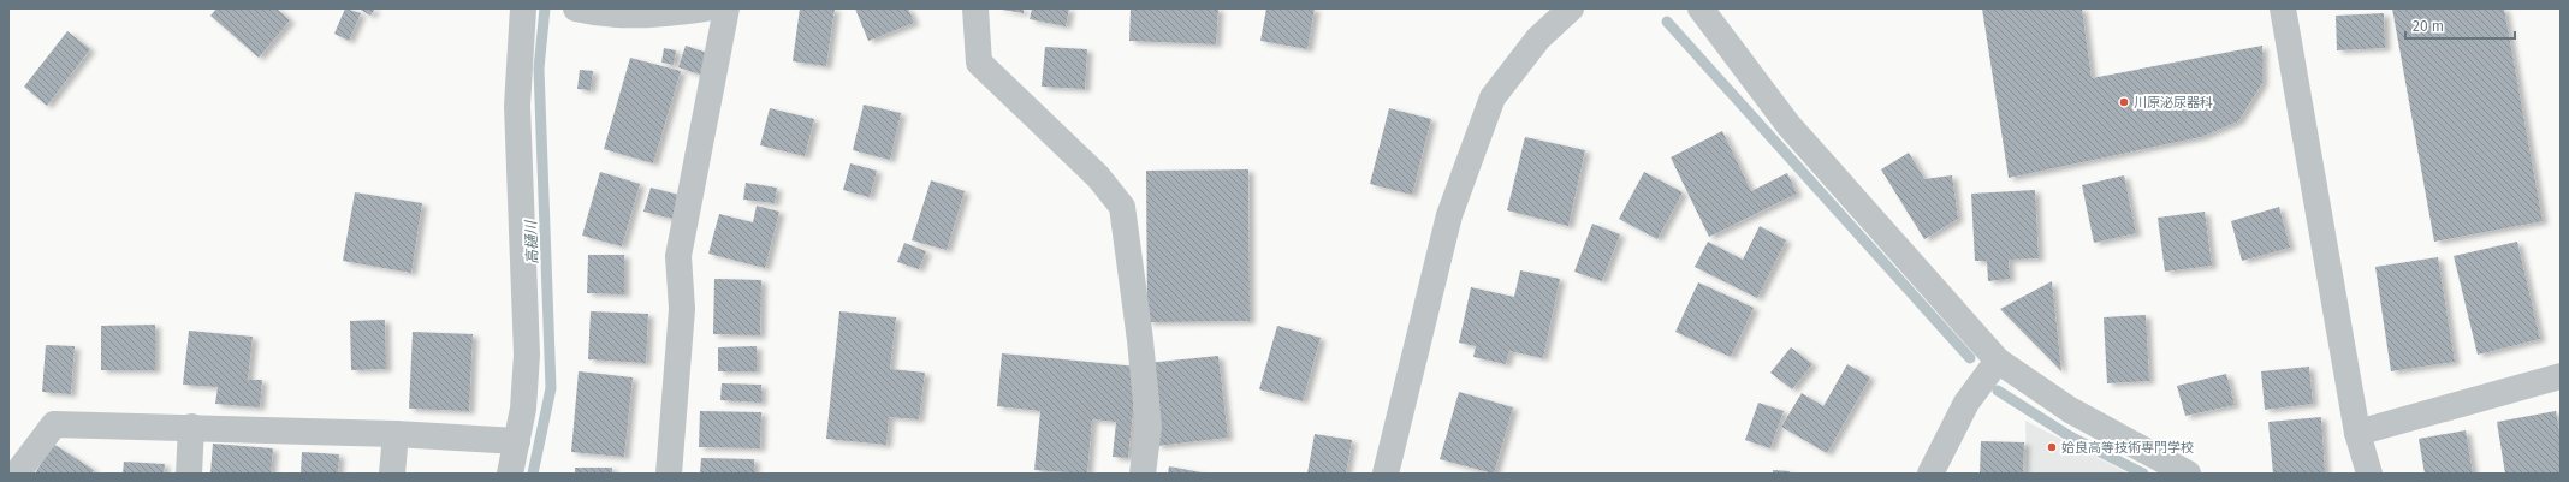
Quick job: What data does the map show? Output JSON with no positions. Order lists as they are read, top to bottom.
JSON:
{
  "water": ["高樋川"],
  "places": ["川原泌尿器科", "姶良高等技術専門学校"],
  "scale_bar": "20 m"
}
